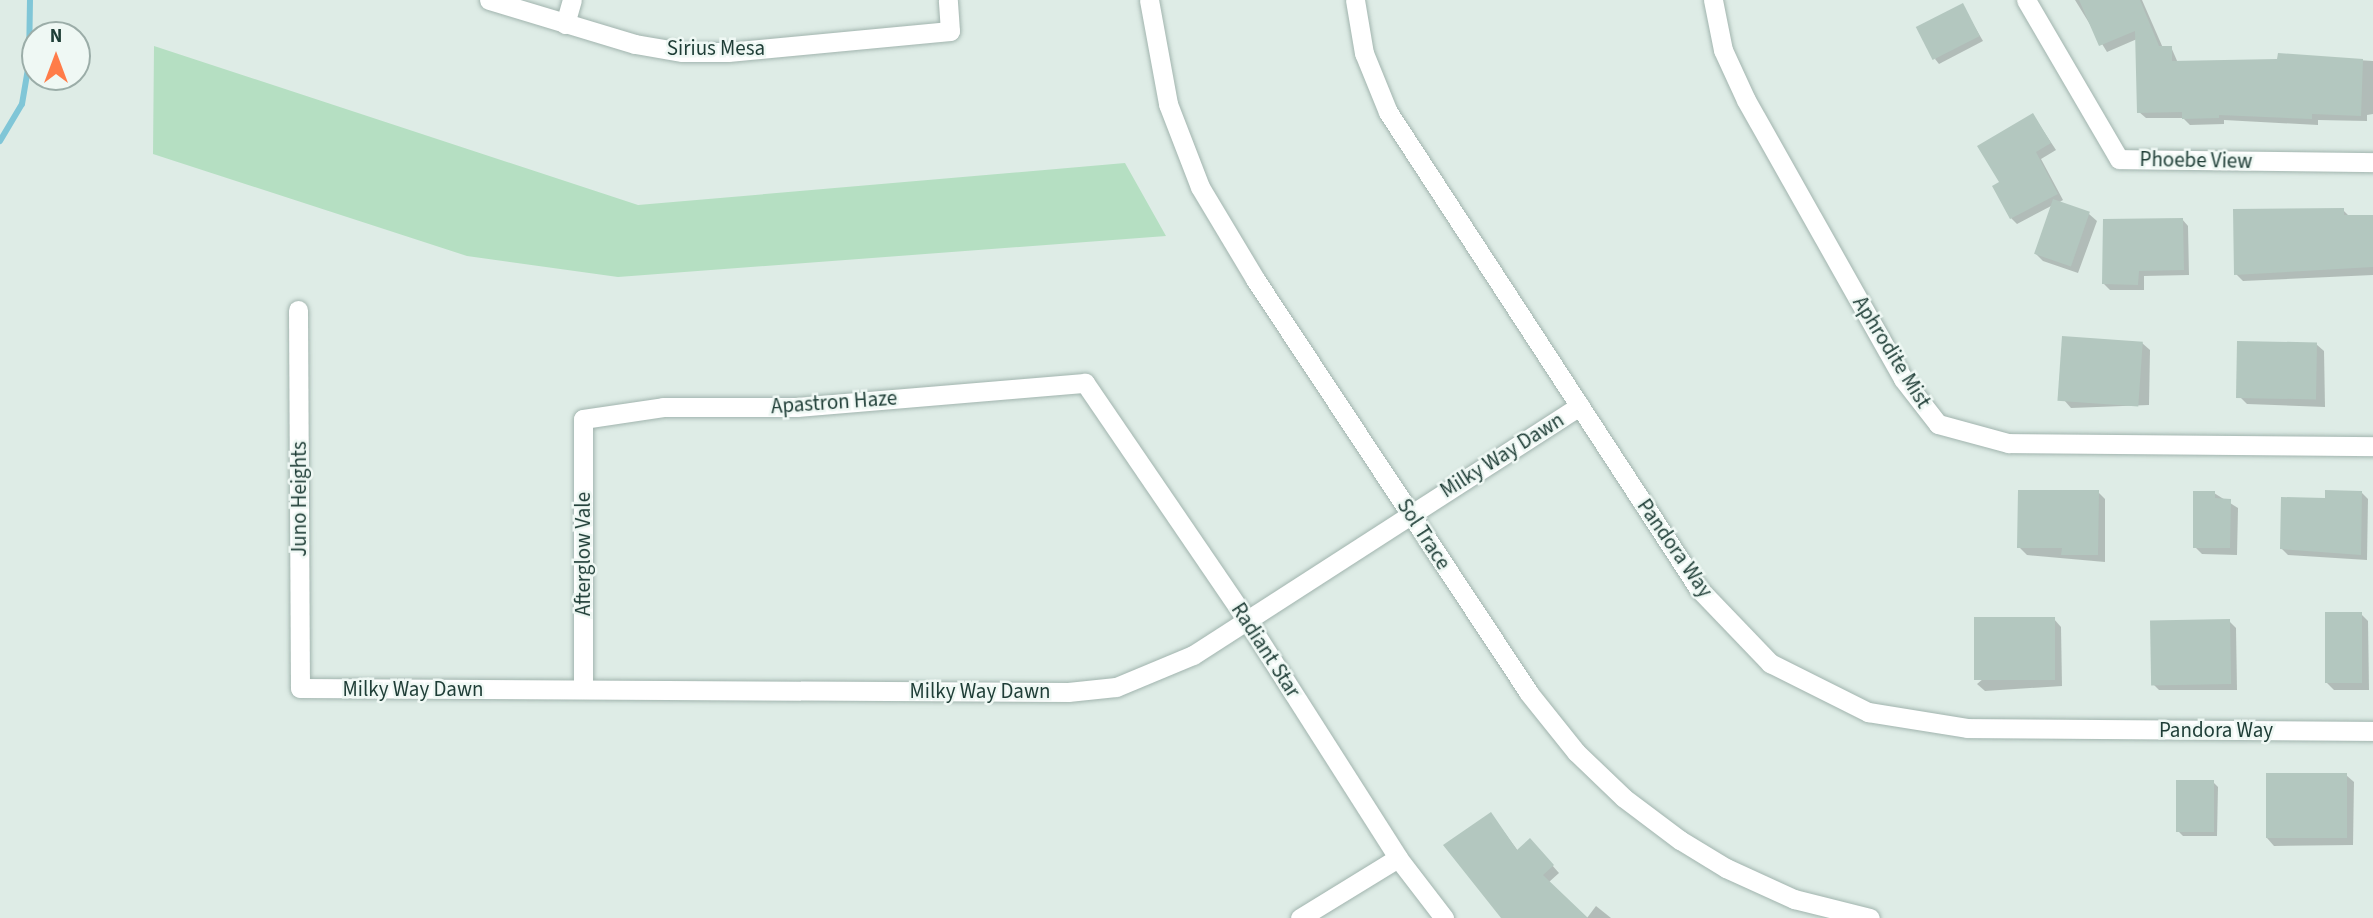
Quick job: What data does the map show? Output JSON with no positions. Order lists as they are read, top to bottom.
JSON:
{
  "streets": {
    "street": [
      "Sirius Mesa",
      "Phoebe View",
      "Aphrodite Mist",
      "Apastron Haze",
      "Milky Way Dawn",
      "Juno Heights",
      "Sol Trace",
      "Pandora Way",
      "Afterglow Vale",
      "Radiant Star"
    ]
  },
  "crossings": [
    ["Apastron Haze", "Afterglow Vale"],
    ["Apastron Haze", "Radiant Star"],
    ["Milky Way Dawn", "Juno Heights"],
    ["Milky Way Dawn", "Sol Trace"],
    ["Milky Way Dawn", "Pandora Way"],
    ["Milky Way Dawn", "Afterglow Vale"],
    ["Milky Way Dawn", "Radiant Star"]
  ],
  "north": "top"
}
